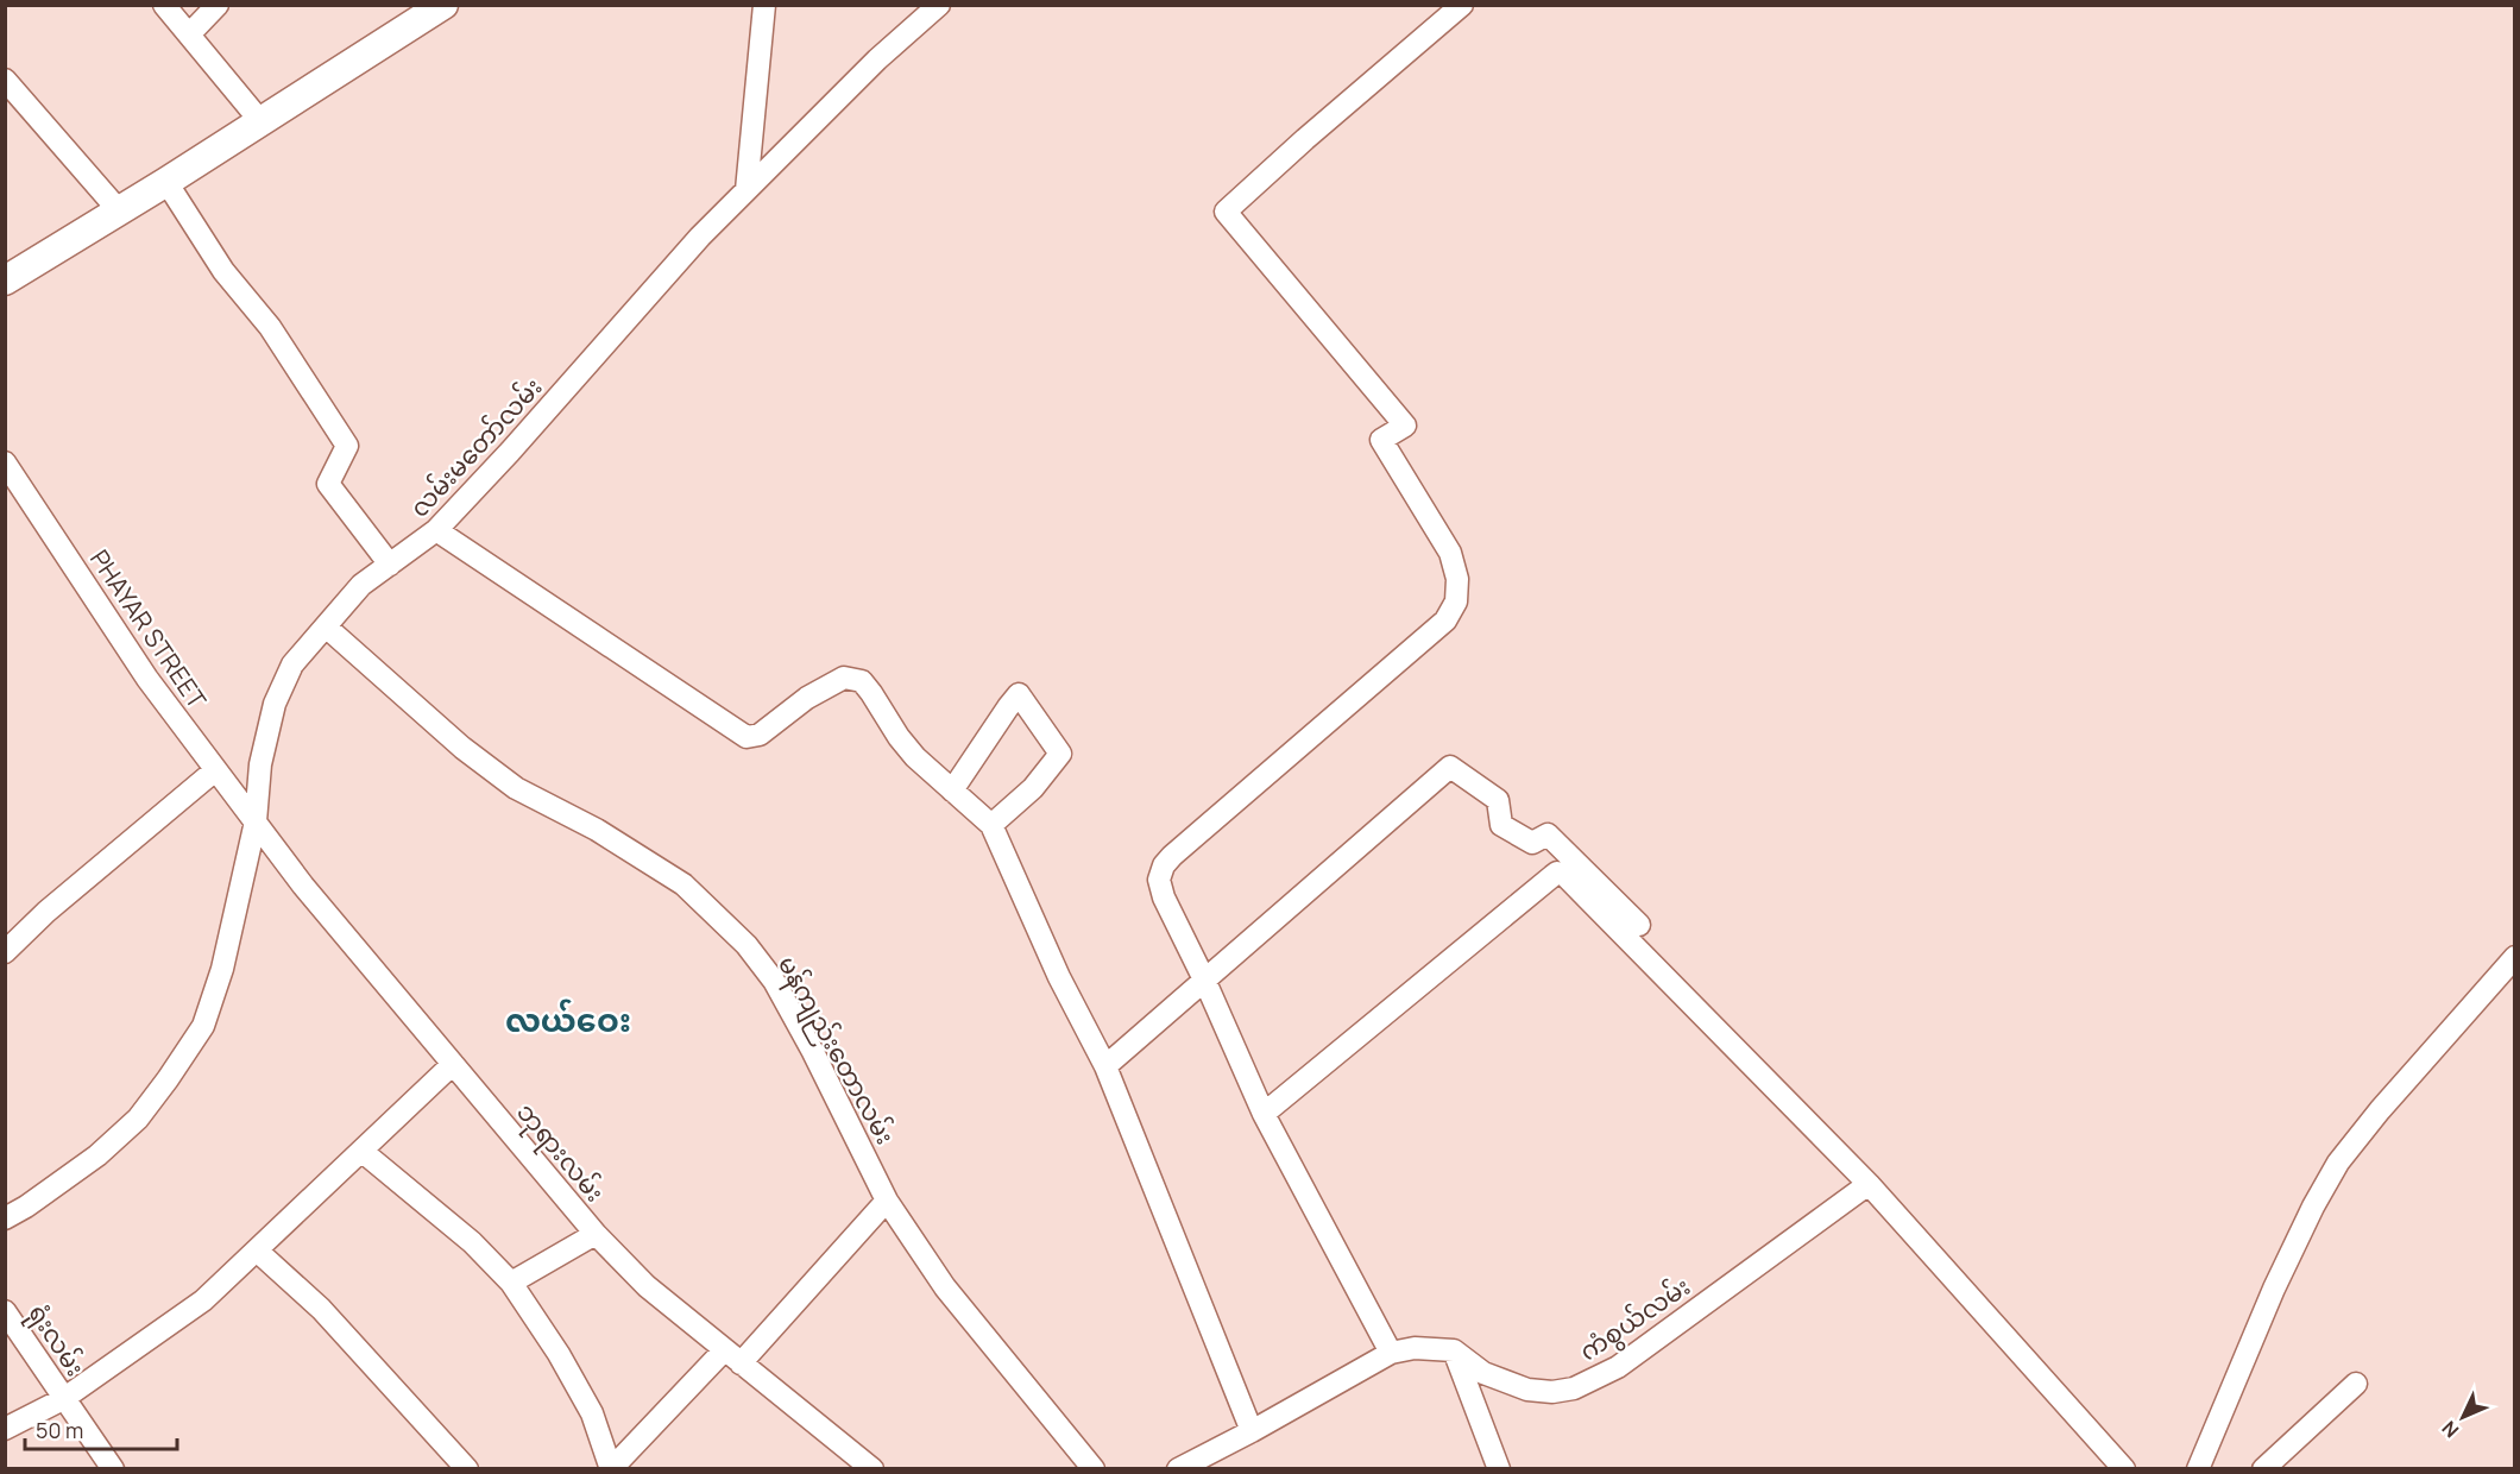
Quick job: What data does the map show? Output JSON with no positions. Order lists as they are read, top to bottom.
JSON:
{
  "streets": {
    "street": [
      "လမ်းမတော်လမ်း",
      "PHAYAR STREET",
      "မန်ကျည်းတောလမ်း",
      "ဘုရားလမ်း",
      "ကံစွယ်လမ်း",
      "ရုံးလမ်း"
    ]
  },
  "crossings": [
    ["လမ်းမတော်လမ်း", "PHAYAR STREET"],
    ["လမ်းမတော်လမ်း", "မန်ကျည်းတောလမ်း"],
    ["လမ်းမတော်လမ်း", "ဘုရားလမ်း"],
    ["PHAYAR STREET", "ဘုရားလမ်း"]
  ],
  "districts": ["လယ်ဝေး"],
  "scale_bar": "50 m",
  "north": "bottom left"
}
